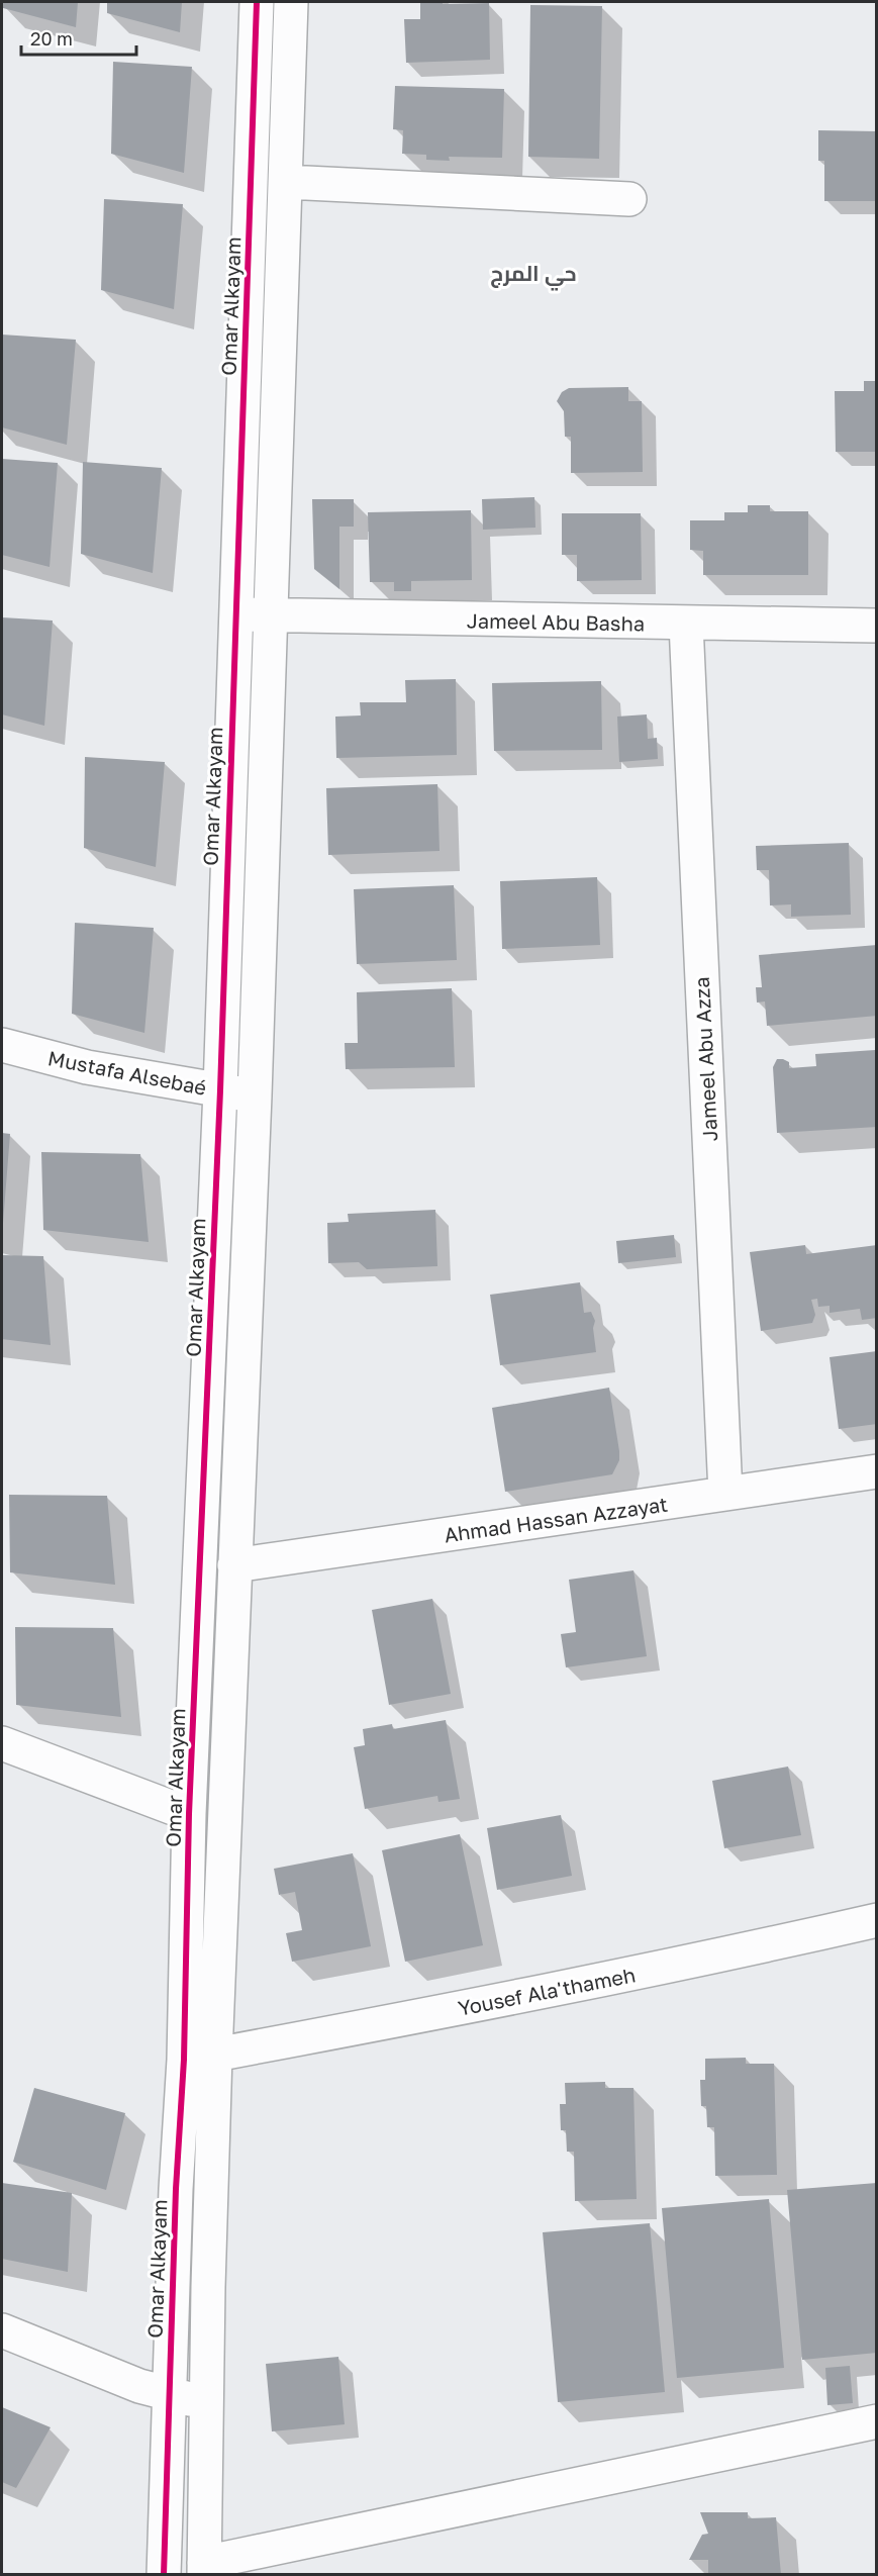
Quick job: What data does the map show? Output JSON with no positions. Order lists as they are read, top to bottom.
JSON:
{
  "streets": {
    "street": [
      "Omar Alkayam",
      "Jameel Abu Basha",
      "Jameel Abu Azza",
      "Mustafa Alsebaé",
      "Ahmad Hassan Azzayat",
      "Yousef Ala'thameh"
    ]
  },
  "crossings": [
    ["Omar Alkayam", "Jameel Abu Basha"],
    ["Omar Alkayam", "Mustafa Alsebaé"],
    ["Jameel Abu Basha", "Jameel Abu Azza"],
    ["Jameel Abu Azza", "Ahmad Hassan Azzayat"]
  ],
  "districts": ["حي المرج"],
  "scale_bar": "20 m"
}
